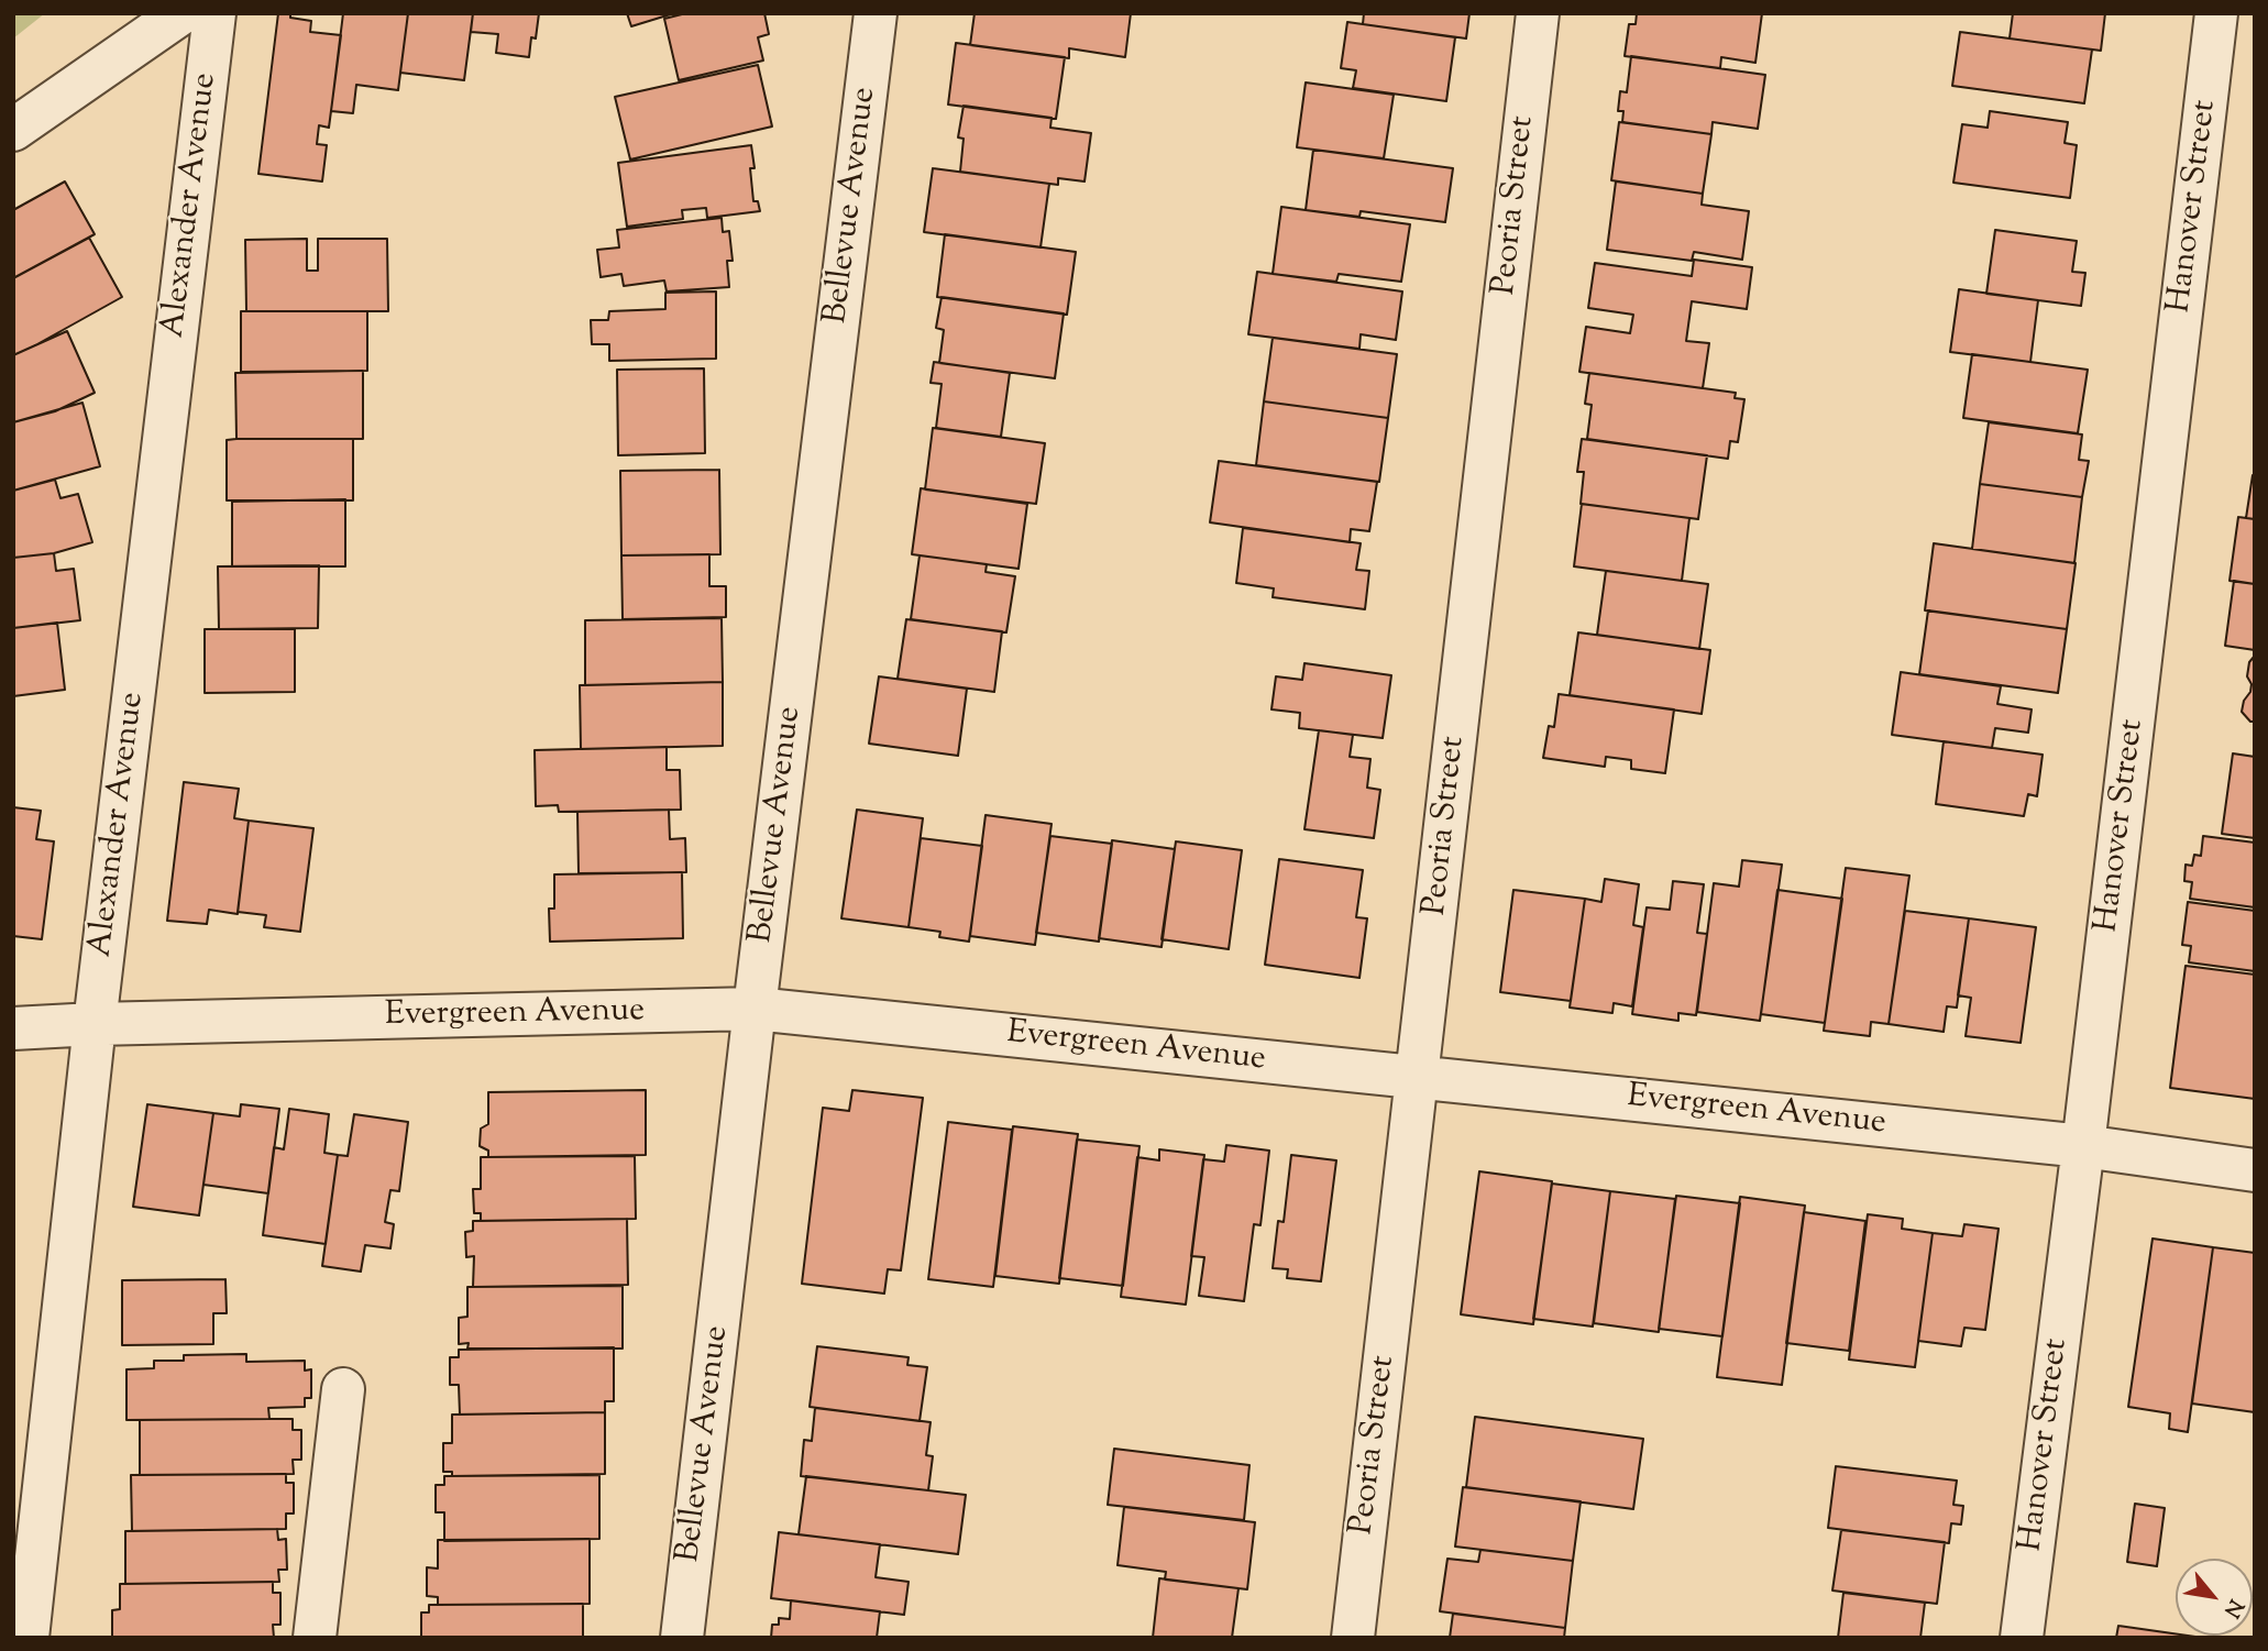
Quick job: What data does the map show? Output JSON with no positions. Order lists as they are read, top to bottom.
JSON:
{
  "streets": {
    "street": [
      "Alexander Avenue",
      "Bellevue Avenue",
      "Peoria Street",
      "Hanover Street",
      "Evergreen Avenue"
    ]
  },
  "crossings": [
    ["Alexander Avenue", "Evergreen Avenue"],
    ["Bellevue Avenue", "Evergreen Avenue"],
    ["Peoria Street", "Evergreen Avenue"],
    ["Hanover Street", "Evergreen Avenue"]
  ],
  "north": "bottom right"
}
